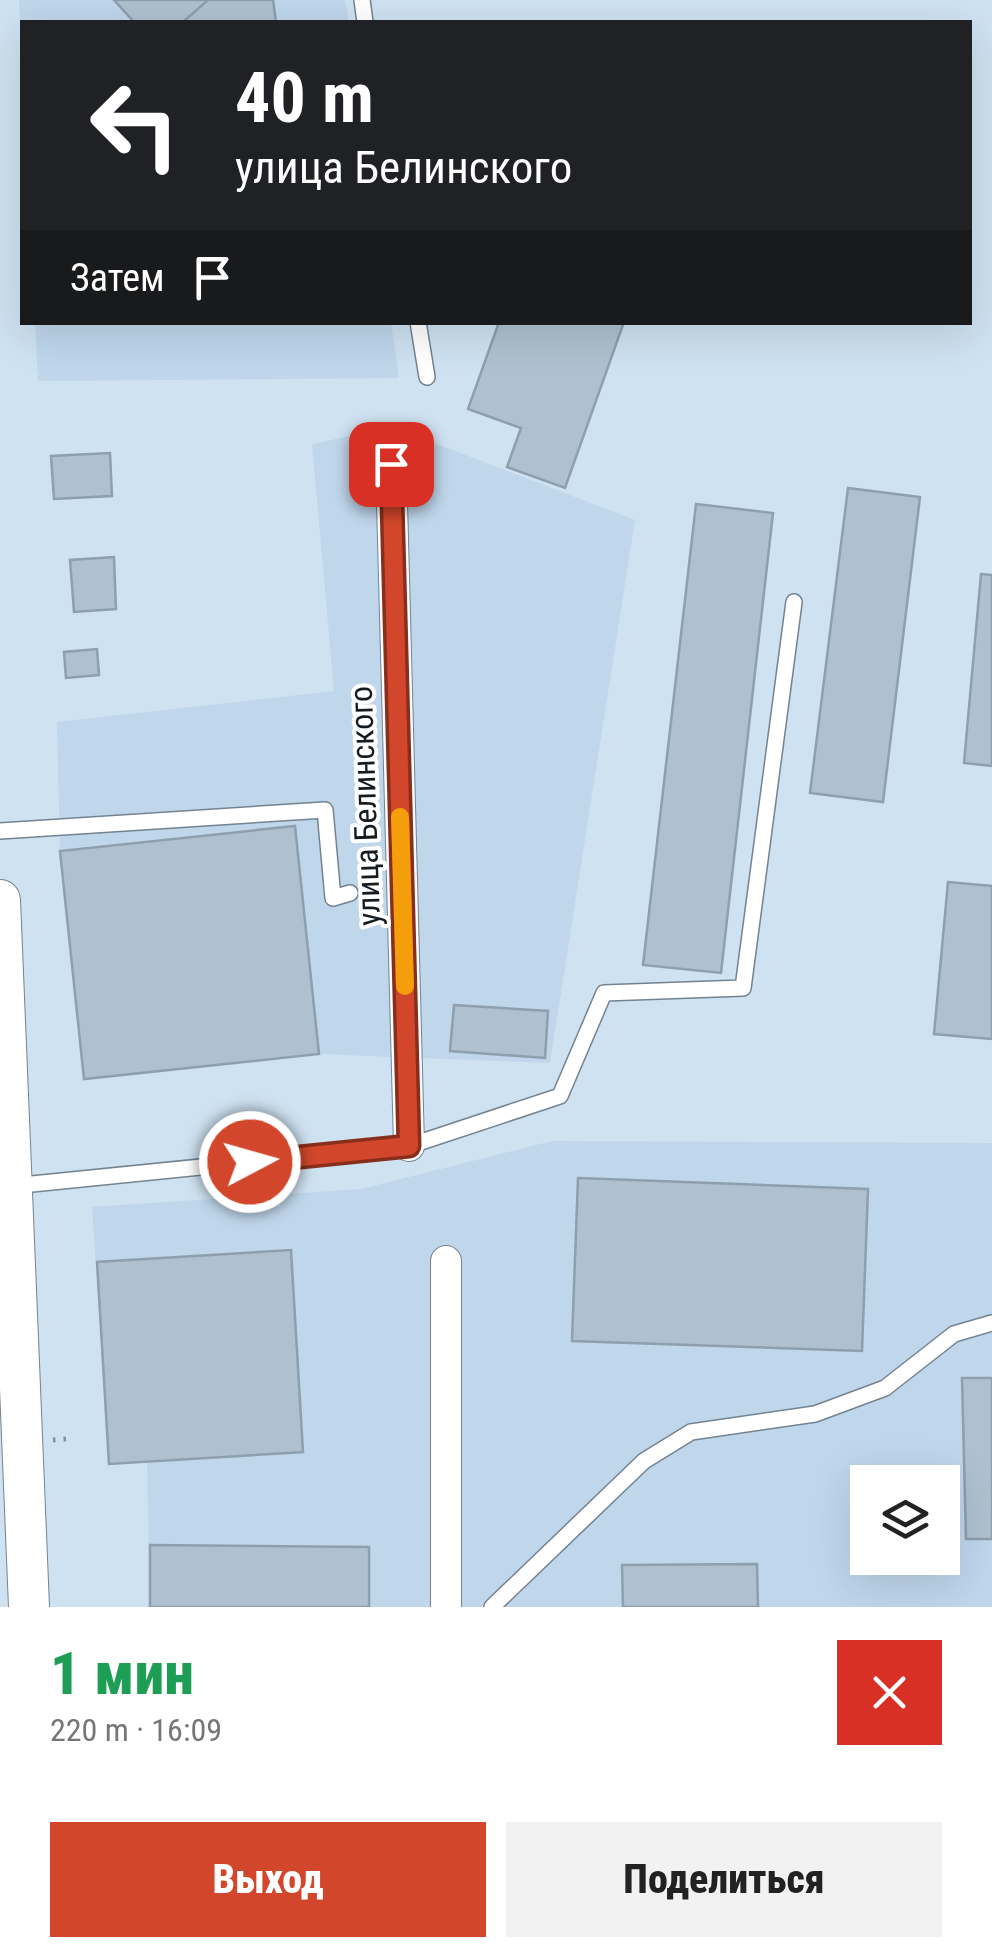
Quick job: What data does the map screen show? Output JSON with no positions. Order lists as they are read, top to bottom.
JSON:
{
  "streets": {
    "street": ["улица Белинского"]
  },
  "page": {
    "turn": ["40 m", "улица Белинского"],
    "then": "Затем",
    "heading": ["1 мин", "220 m · 16:09"],
    "buttons": ["Выход", "Поделиться"]
  }
}
